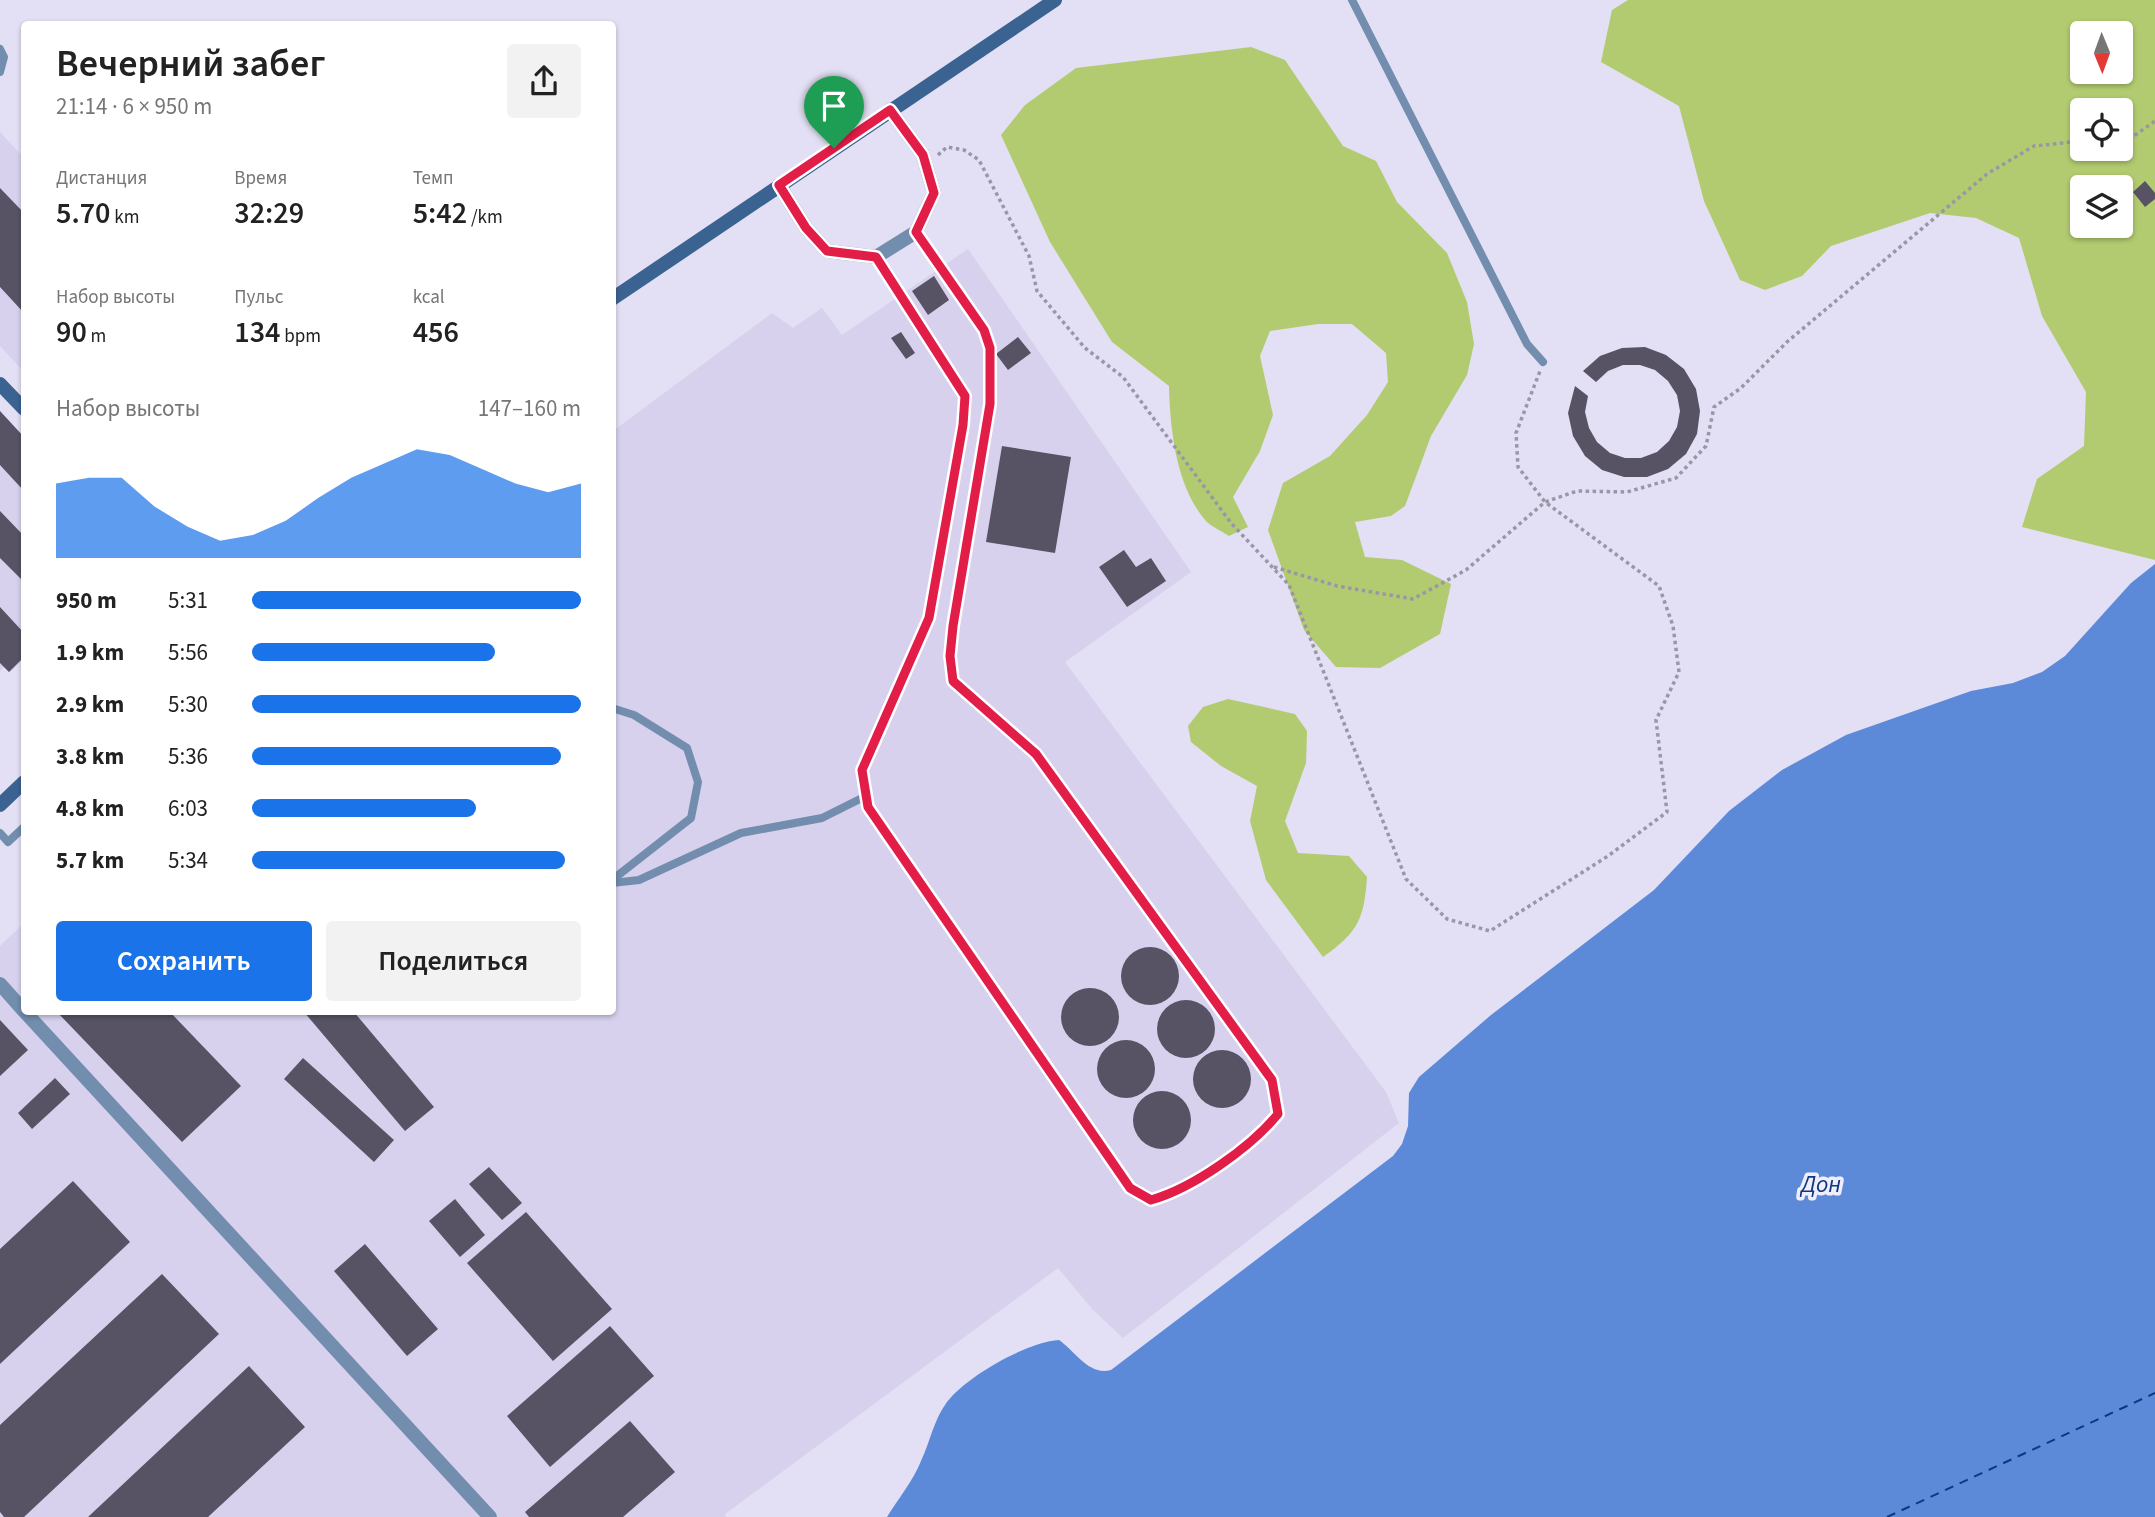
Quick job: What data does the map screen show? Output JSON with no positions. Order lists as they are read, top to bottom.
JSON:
{
  "water": ["Дон"],
  "north": "bottom",
  "page": {
    "heading": ["Вечерний забег", "21:14 · 6 × 950 m"],
    "stats": [
      ["Дистанция", "5.70 km"],
      ["Время", "32:29"],
      ["Темп", "5:42 /km"],
      ["Набор высоты", "90 m"],
      ["Пульс", "134 bpm"],
      ["kcal", "456"]
    ],
    "chart": ["Набор высоты", "147–160 m"],
    "list": [
      {
        "name": "950 m",
        "note": "5:31"
      },
      {
        "name": "1.9 km",
        "note": "5:56"
      },
      {
        "name": "2.9 km",
        "note": "5:30"
      },
      {
        "name": "3.8 km",
        "note": "5:36"
      },
      {
        "name": "4.8 km",
        "note": "6:03"
      },
      {
        "name": "5.7 km",
        "note": "5:34"
      }
    ],
    "buttons": ["Сохранить", "Поделиться"]
  }
}
